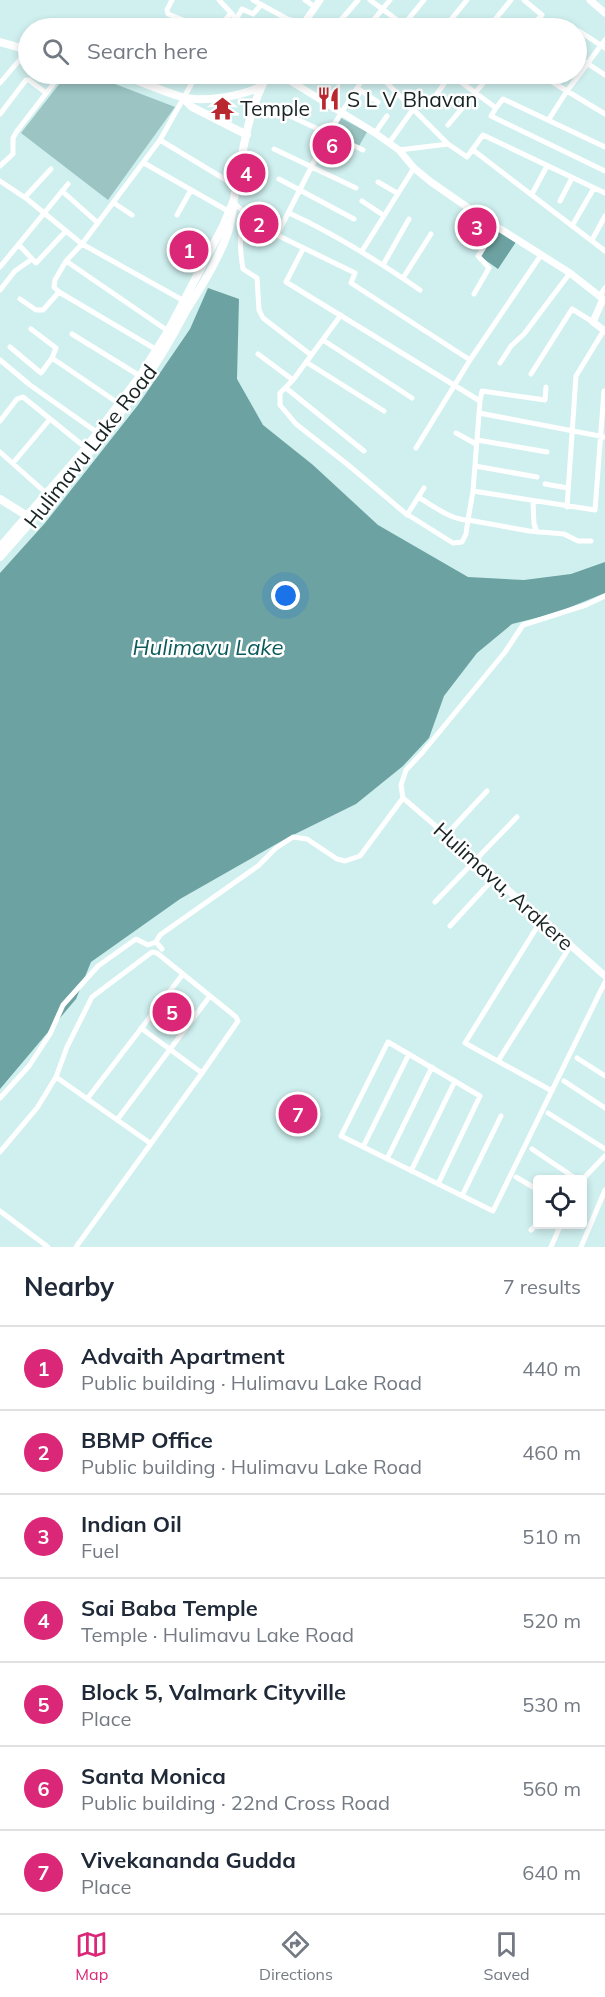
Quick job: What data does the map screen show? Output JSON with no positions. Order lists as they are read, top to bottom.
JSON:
{
  "streets": {
    "main road": ["Hulimavu Lake Road"],
    "street": ["Hulimavu, Arakere"]
  },
  "water": ["Hulimavu Lake"],
  "places": {
    "restaurant": ["S L V Bhavan"],
    "temple": ["Temple"]
  },
  "page": {
    "search": "Search here",
    "pins": [
      "6",
      "4",
      "2",
      "3",
      "1",
      "5",
      "7"
    ],
    "heading": ["Nearby", "7 results"],
    "list": [
      {
        "mark": "1",
        "name": "Advaith Apartment",
        "note": "Public building · Hulimavu Lake Road",
        "value": "440 m"
      },
      {
        "mark": "2",
        "name": "BBMP Office",
        "note": "Public building · Hulimavu Lake Road",
        "value": "460 m"
      },
      {
        "mark": "3",
        "name": "Indian Oil",
        "note": "Fuel",
        "value": "510 m"
      },
      {
        "mark": "4",
        "name": "Sai Baba Temple",
        "note": "Temple · Hulimavu Lake Road",
        "value": "520 m"
      },
      {
        "mark": "5",
        "name": "Block 5, Valmark Cityville",
        "note": "Place",
        "value": "530 m"
      },
      {
        "mark": "6",
        "name": "Santa Monica",
        "note": "Public building · 22nd Cross Road",
        "value": "560 m"
      },
      {
        "mark": "7",
        "name": "Vivekananda Gudda",
        "note": "Place",
        "value": "640 m"
      }
    ],
    "nav": ["Map", "Directions", "Saved"]
  }
}
